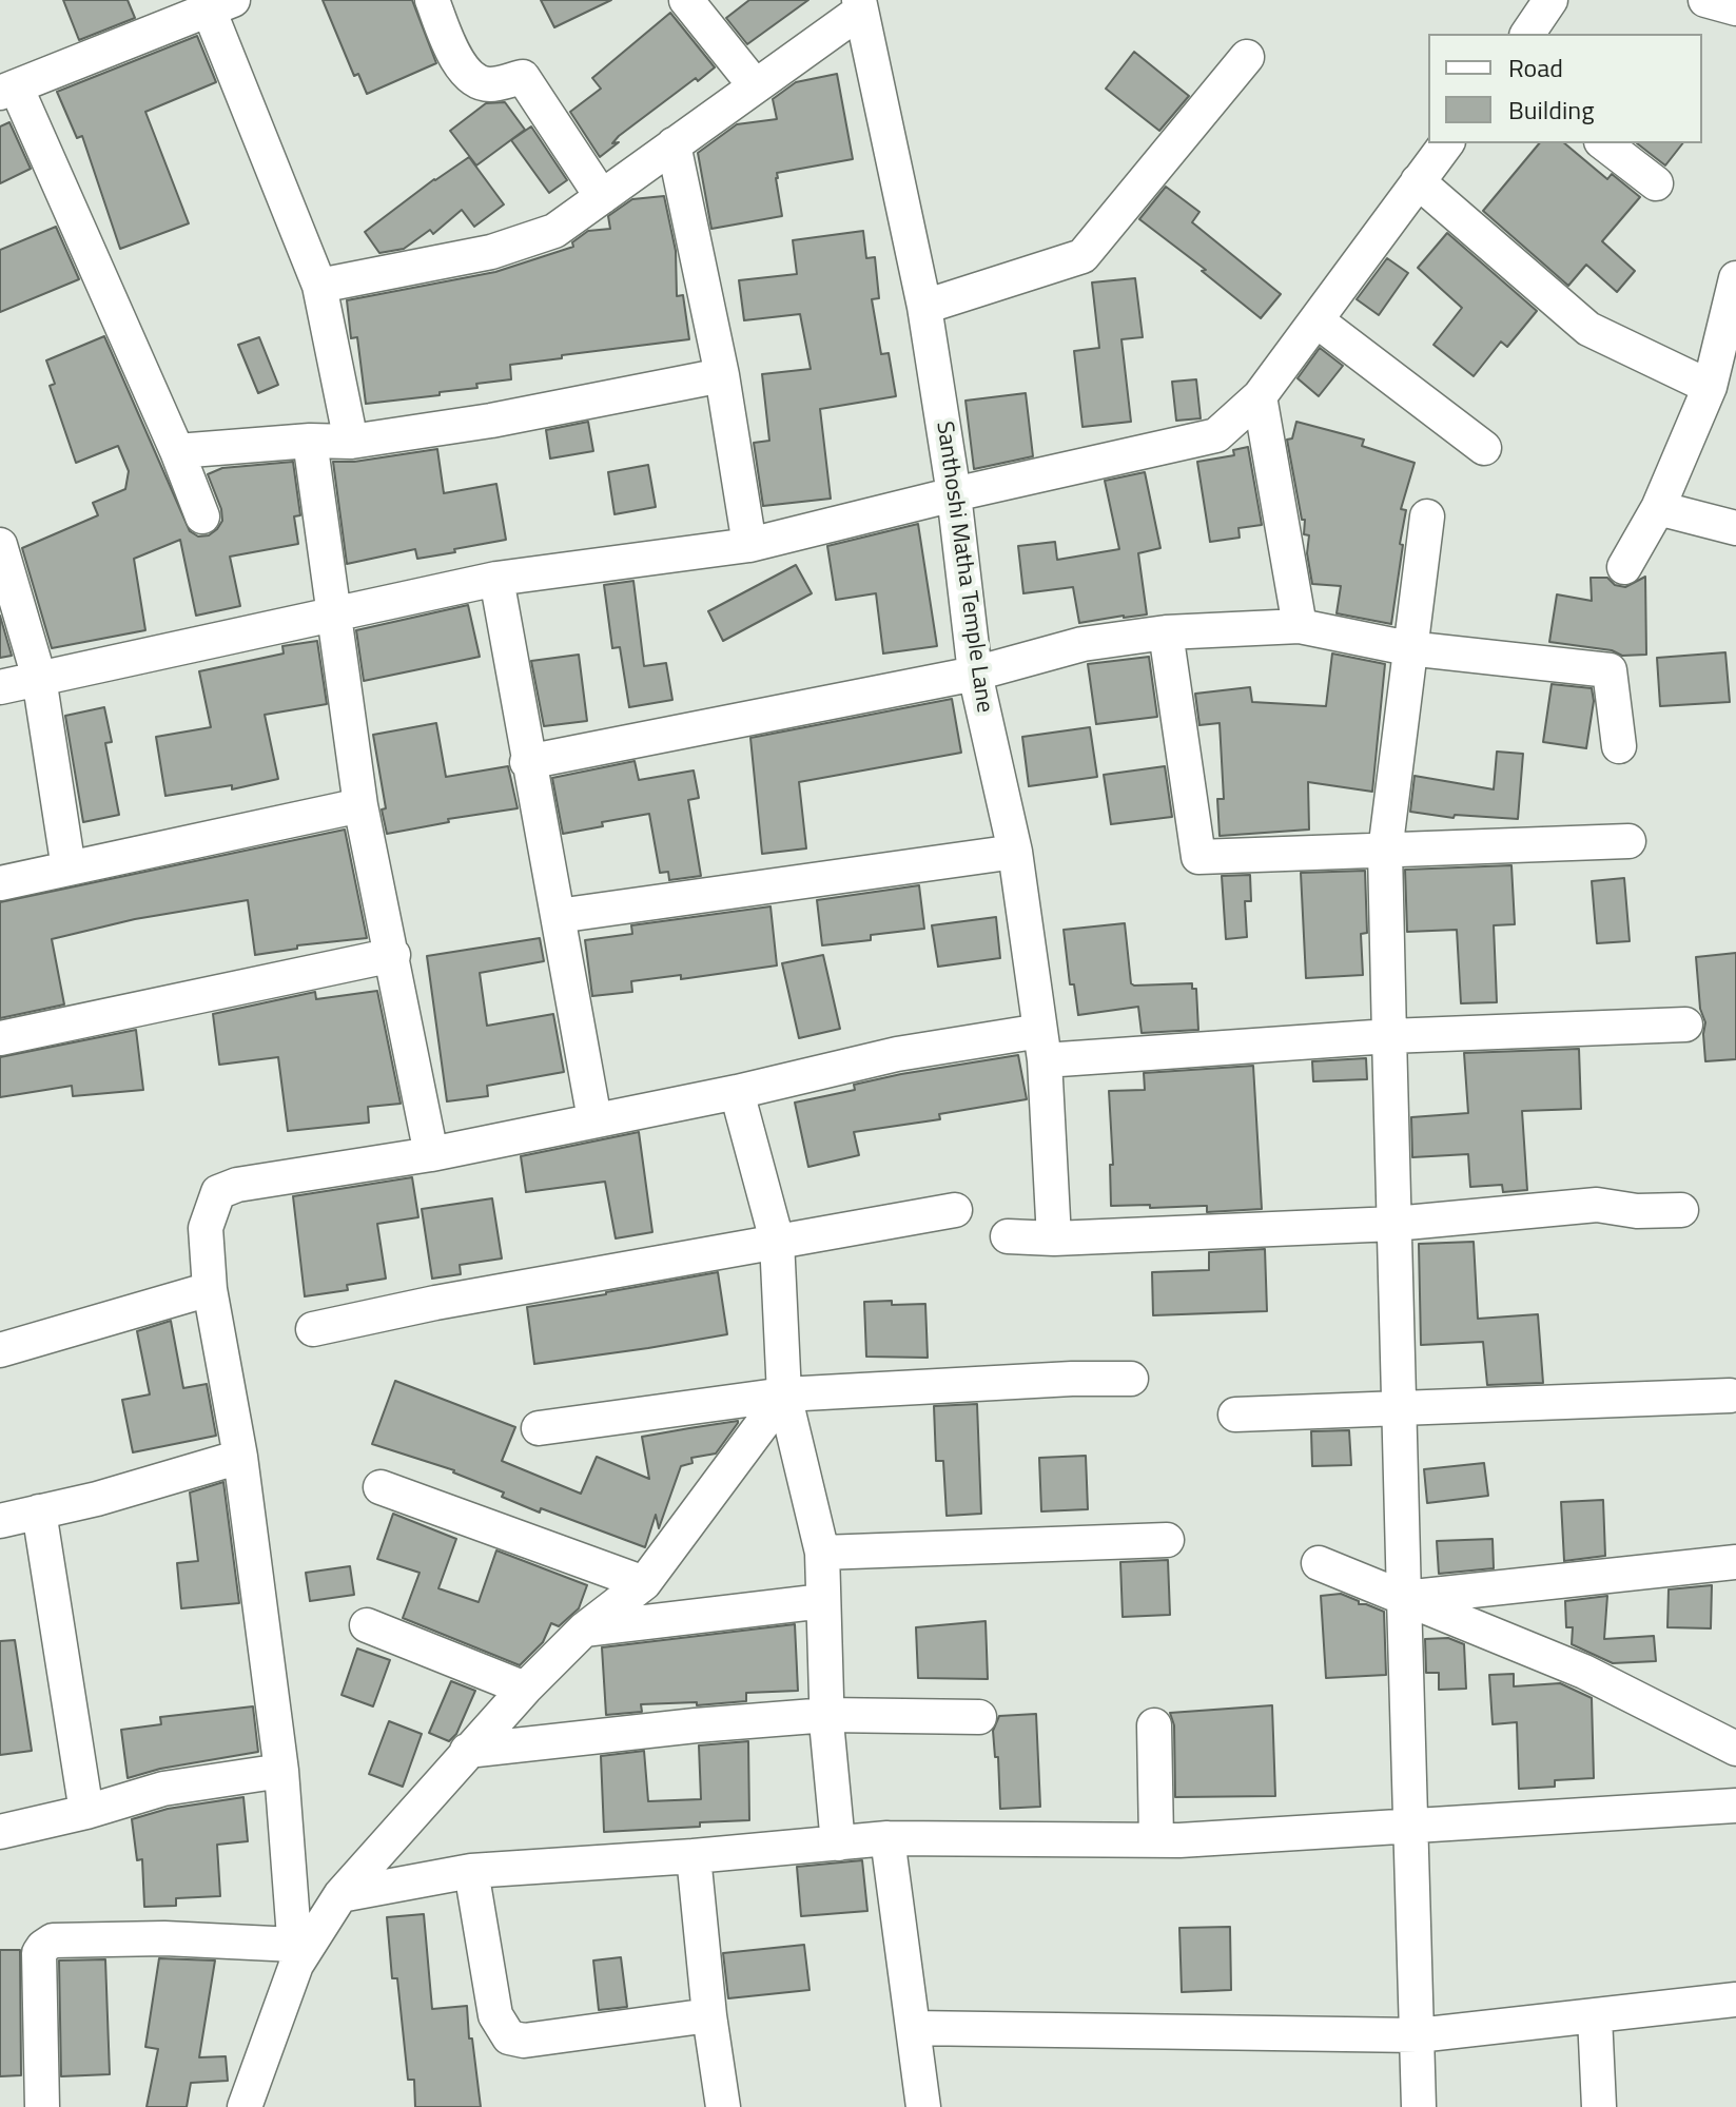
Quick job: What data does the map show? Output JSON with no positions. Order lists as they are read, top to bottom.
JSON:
{
  "streets": {
    "street": ["Santhoshi Matha Temple Lane"]
  },
  "legend": ["Road", "Building"]
}
